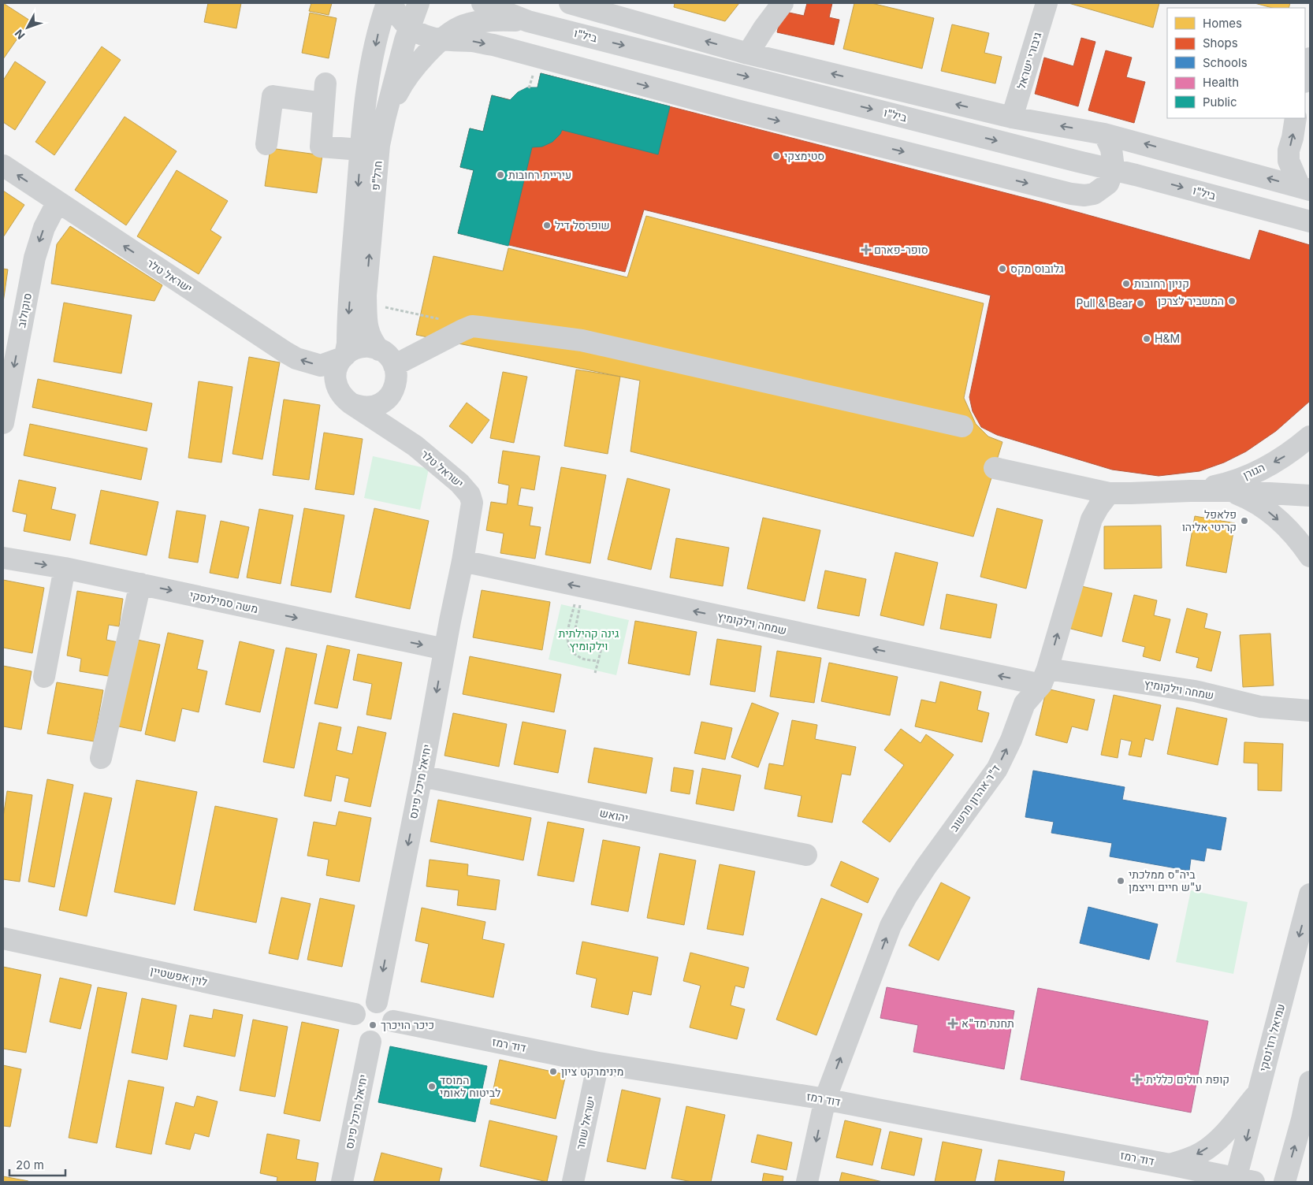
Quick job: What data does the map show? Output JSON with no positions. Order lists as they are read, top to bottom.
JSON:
{
  "streets": {
    "street": [
      "ביל\"ו",
      "גיבורי ישראל",
      "חרל\"פ",
      "ישראל טלר",
      "סוקולוב",
      "הגורן",
      "משה סמילנסקי",
      "שמחה וילקומיץ",
      "יחיאל מיכל פינס",
      "ד\"ר אהרון מרשוב",
      "יהואש",
      "לוין אפשטיין",
      "עמיאל רוז'נסקי",
      "דוד רמז",
      "ישראל שחר"
    ]
  },
  "crossings": [
    ["חרל\"פ", "ישראל טלר"],
    ["ישראל טלר", "סוקולוב"],
    ["ישראל טלר", "שמחה וילקומיץ"],
    ["ישראל טלר", "יחיאל מיכל פינס"],
    ["הגורן", "ד\"ר אהרון מרשוב"],
    ["משה סמילנסקי", "יחיאל מיכל פינס"],
    ["שמחה וילקומיץ", "יחיאל מיכל פינס"],
    ["שמחה וילקומיץ", "ד\"ר אהרון מרשוב"],
    ["יחיאל מיכל פינס", "יהואש"],
    ["יחיאל מיכל פינס", "לוין אפשטיין"],
    ["יחיאל מיכל פינס", "דוד רמז"],
    ["ד\"ר אהרון מרשוב", "דוד רמז"],
    ["לוין אפשטיין", "דוד רמז"],
    ["עמיאל רוז'נסקי", "דוד רמז"],
    ["דוד רמז", "ישראל שחר"]
  ],
  "one_way": [
    "ישראל טלר",
    "סוקולוב",
    "משה סמילנסקי",
    "שמחה וילקומיץ",
    "יחיאל מיכל פינס"
  ],
  "parks": ["גינה קהילתית וילקומיץ"],
  "places": {
    "other": [
      "סטימצקי",
      "עיריית רחובות",
      "שופרסל דיל",
      "גלובוס מקס",
      "קניון רחובות",
      "המשביר לצרכן",
      "Pull & Bear",
      "H&M",
      "פלאפל קריטי אליהו",
      "ביה\"ס ממלכתי ע\"ש חיים וייצמן",
      "כיכר הויכרך",
      "מינימרקט ציון",
      "המוסד לביטוח לאומי"
    ],
    "health": ["סופר-פארם", "תחנת מד\"א", "קופת חולים כללית"]
  },
  "legend": [
    "Homes",
    "Shops",
    "Schools",
    "Health",
    "Public"
  ],
  "scale_bar": "20 m",
  "north": "bottom left"
}
